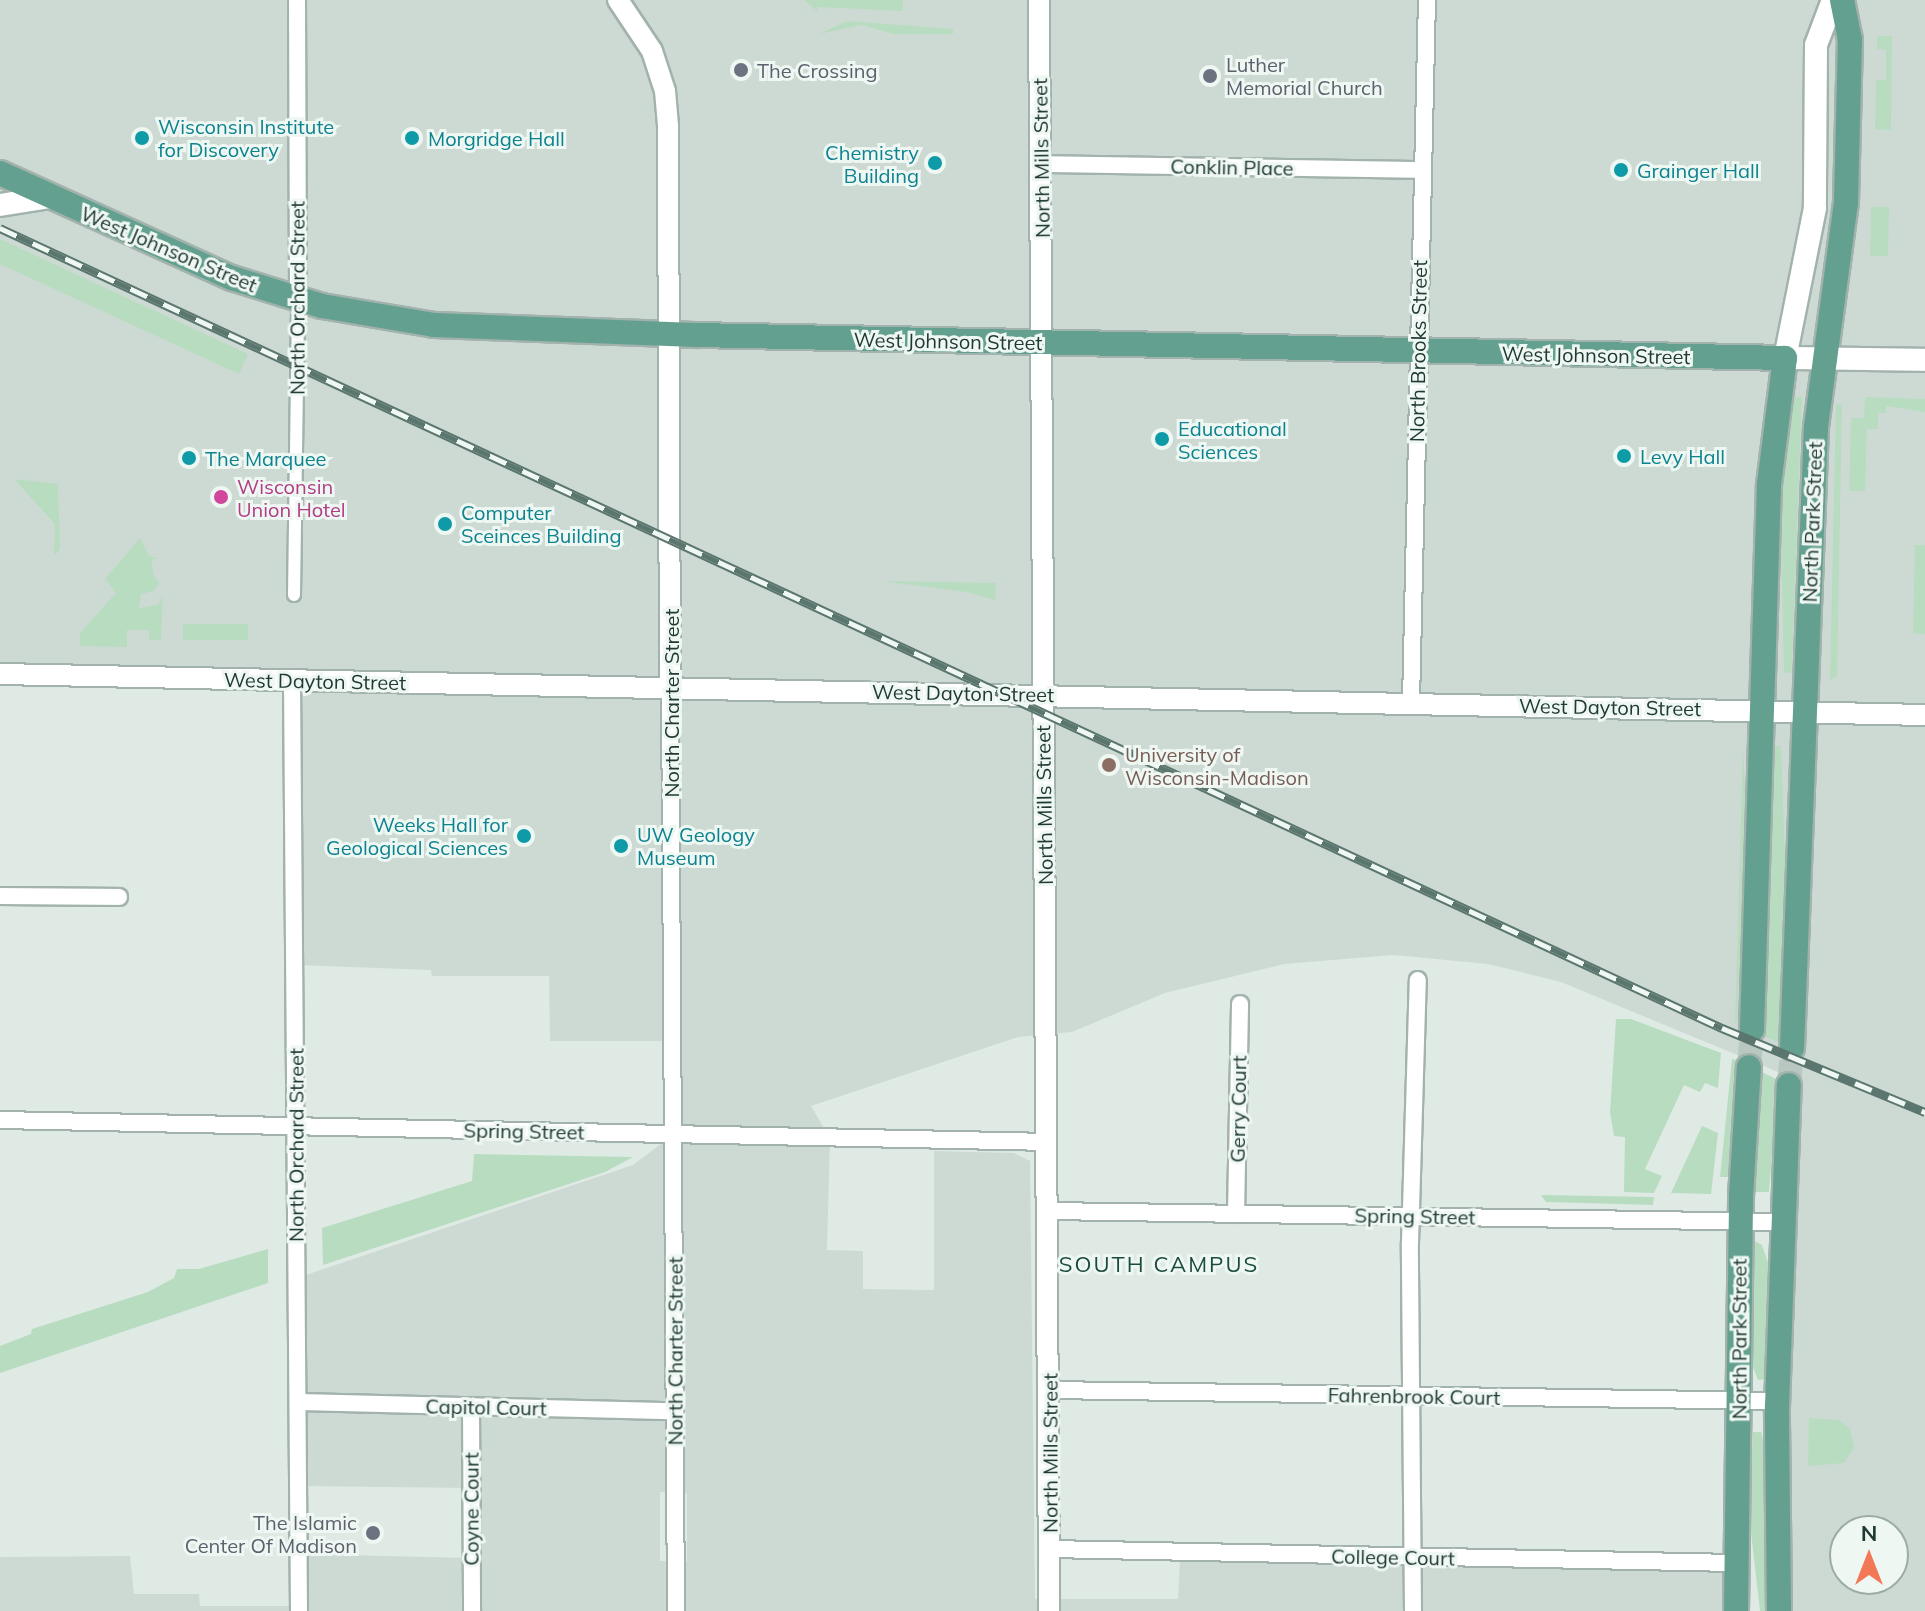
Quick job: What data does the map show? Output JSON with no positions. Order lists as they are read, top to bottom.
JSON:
{
  "streets": {
    "main road": ["West Johnson Street", "North Park Street"],
    "street": [
      "North Mills Street",
      "Conklin Place",
      "North Orchard Street",
      "North Brooks Street",
      "West Dayton Street",
      "North Charter Street",
      "Gerry Court",
      "Spring Street",
      "Fahrenbrook Court",
      "Capitol Court",
      "Coyne Court",
      "College Court"
    ]
  },
  "crossings": [
    ["North Mills Street", "Conklin Place"],
    ["North Mills Street", "West Johnson Street"],
    ["North Mills Street", "West Dayton Street"],
    ["North Mills Street", "Spring Street"],
    ["North Mills Street", "Fahrenbrook Court"],
    ["North Mills Street", "College Court"],
    ["Conklin Place", "North Brooks Street"],
    ["West Johnson Street", "North Orchard Street"],
    ["West Johnson Street", "North Brooks Street"],
    ["West Johnson Street", "North Park Street"],
    ["West Johnson Street", "North Charter Street"],
    ["North Orchard Street", "West Dayton Street"],
    ["North Orchard Street", "Spring Street"],
    ["North Orchard Street", "Capitol Court"],
    ["North Brooks Street", "West Dayton Street"],
    ["North Park Street", "West Dayton Street"],
    ["North Park Street", "Spring Street"],
    ["North Park Street", "Fahrenbrook Court"],
    ["North Park Street", "College Court"],
    ["West Dayton Street", "North Charter Street"],
    ["North Charter Street", "Spring Street"],
    ["North Charter Street", "Capitol Court"],
    ["Gerry Court", "Spring Street"],
    ["Capitol Court", "Coyne Court"]
  ],
  "districts": ["SOUTH CAMPUS"],
  "places": [
    "The Crossing",
    "Luther Memorial Church",
    "Wisconsin Institute for Discovery",
    "Morgridge Hall",
    "Chemistry Building",
    "Grainger Hall",
    "Educational Sciences",
    "Levy Hall",
    "The Marquee",
    "Wisconsin Union Hotel",
    "Computer Sceinces Building",
    "University of Wisconsin-Madison",
    "Weeks Hall for Geological Sciences",
    "UW Geology Museum",
    "The Islamic Center Of Madison"
  ],
  "north": "top"
}
